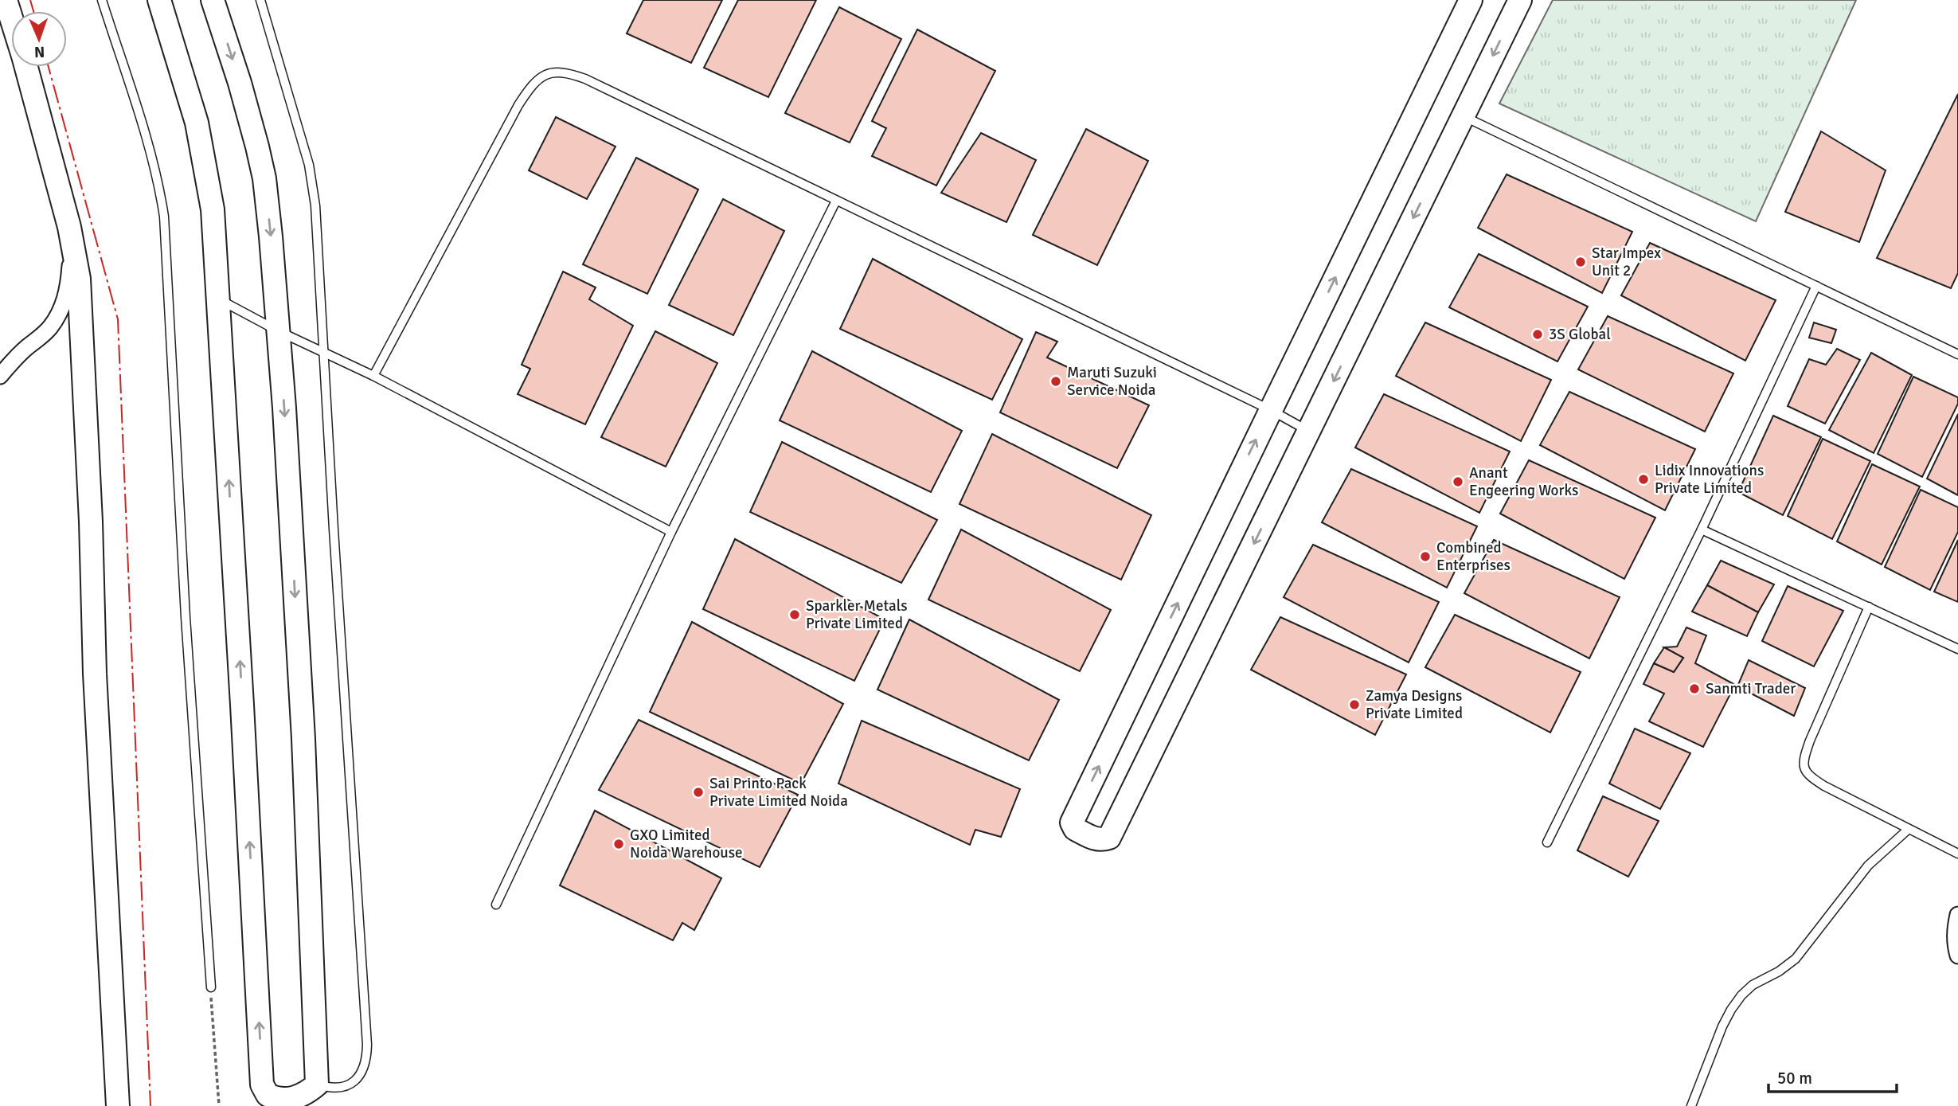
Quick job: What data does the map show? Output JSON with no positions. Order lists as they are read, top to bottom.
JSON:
{
  "places": [
    "Star Impex Unit 2",
    "3S Global",
    "Maruti Suzuki Service Noida",
    "Lidix Innovations Private Limited",
    "Anant Engeering Works",
    "Combined Enterprises",
    "Sparkler Metals Private Limited",
    "Sanmti Trader",
    "Zamya Designs Private Limited",
    "Sai Printo Pack Private Limited Noida",
    "GXO Limited Noida Warehouse"
  ],
  "scale_bar": "50 m",
  "north": "bottom"
}
